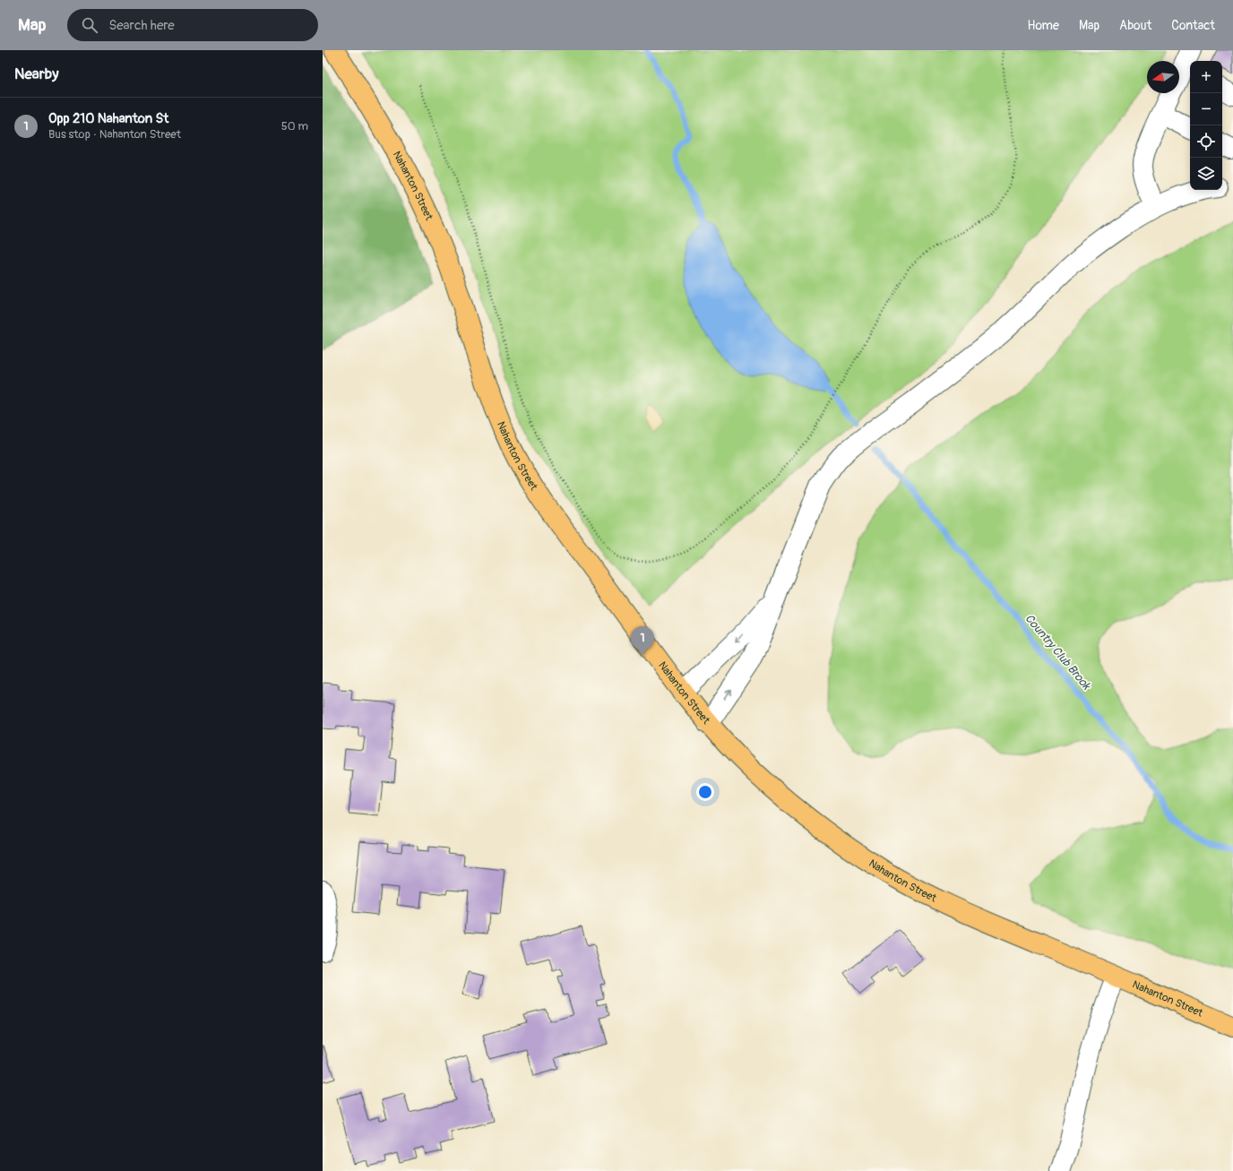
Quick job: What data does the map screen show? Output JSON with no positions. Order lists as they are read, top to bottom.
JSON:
{
  "streets": {
    "main road": ["Nahanton Street"]
  },
  "water": ["Country Club Brook"],
  "north": "left",
  "page": {
    "header": "Map",
    "search": "Search here",
    "nav": [
      "Home",
      "Map",
      "About",
      "Contact"
    ],
    "heading": "Nearby",
    "map_buttons": ["+", "−"],
    "list": [
      {
        "mark": "1",
        "name": "Opp 210 Nahanton St",
        "note": "Bus stop · Nahanton Street",
        "value": "50 m"
      }
    ],
    "pins": "1"
  }
}
